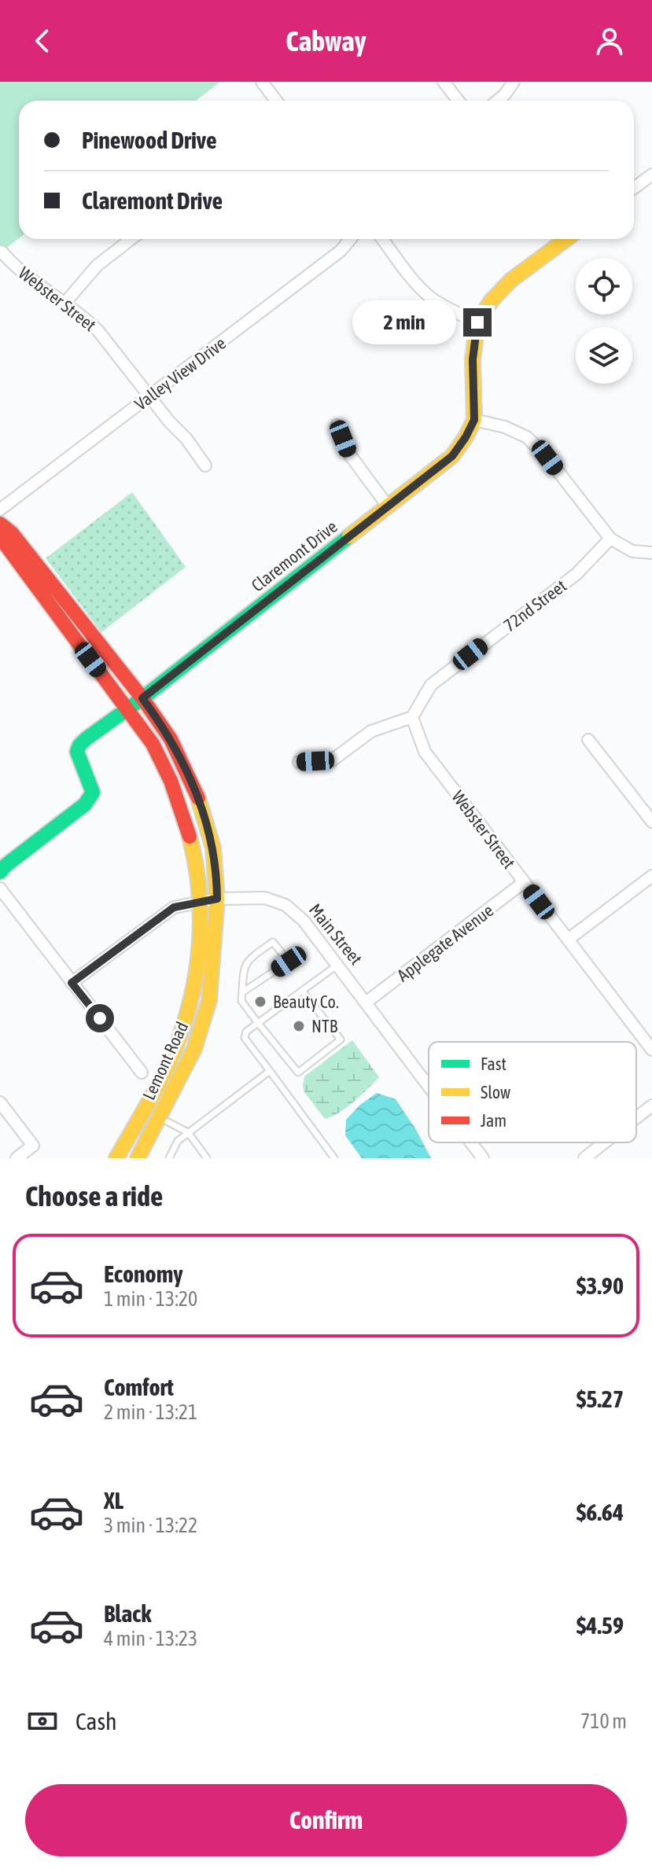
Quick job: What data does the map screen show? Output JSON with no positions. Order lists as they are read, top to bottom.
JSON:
{
  "streets": {
    "main road": ["Claremont Drive", "Lemont Road"],
    "street": [
      "Webster Street",
      "Valley View Drive",
      "72nd Street",
      "Main Street",
      "Applegate Avenue"
    ]
  },
  "crossings": [
    ["Webster Street", "Valley View Drive"],
    ["Webster Street", "72nd Street"],
    ["Webster Street", "Applegate Avenue"],
    ["Main Street", "Applegate Avenue"],
    ["Main Street", "Lemont Road"]
  ],
  "places": ["Beauty Co.", "NTB"],
  "legend": ["Fast", "Slow", "Jam"],
  "page": {
    "header": "Cabway",
    "banner": ["Pinewood Drive", "Claremont Drive"],
    "bubble": "2 min",
    "heading": "Choose a ride",
    "list": [
      {
        "name": "Economy",
        "note": "1 min · 13:20",
        "value": "$3.90"
      },
      {
        "name": "Comfort",
        "note": "2 min · 13:21",
        "value": "$5.27"
      },
      {
        "name": "XL",
        "note": "3 min · 13:22",
        "value": "$6.64"
      },
      {
        "name": "Black",
        "note": "4 min · 13:23",
        "value": "$4.59"
      }
    ],
    "pay": ["Cash", "710 m"],
    "buttons": "Confirm"
  }
}
